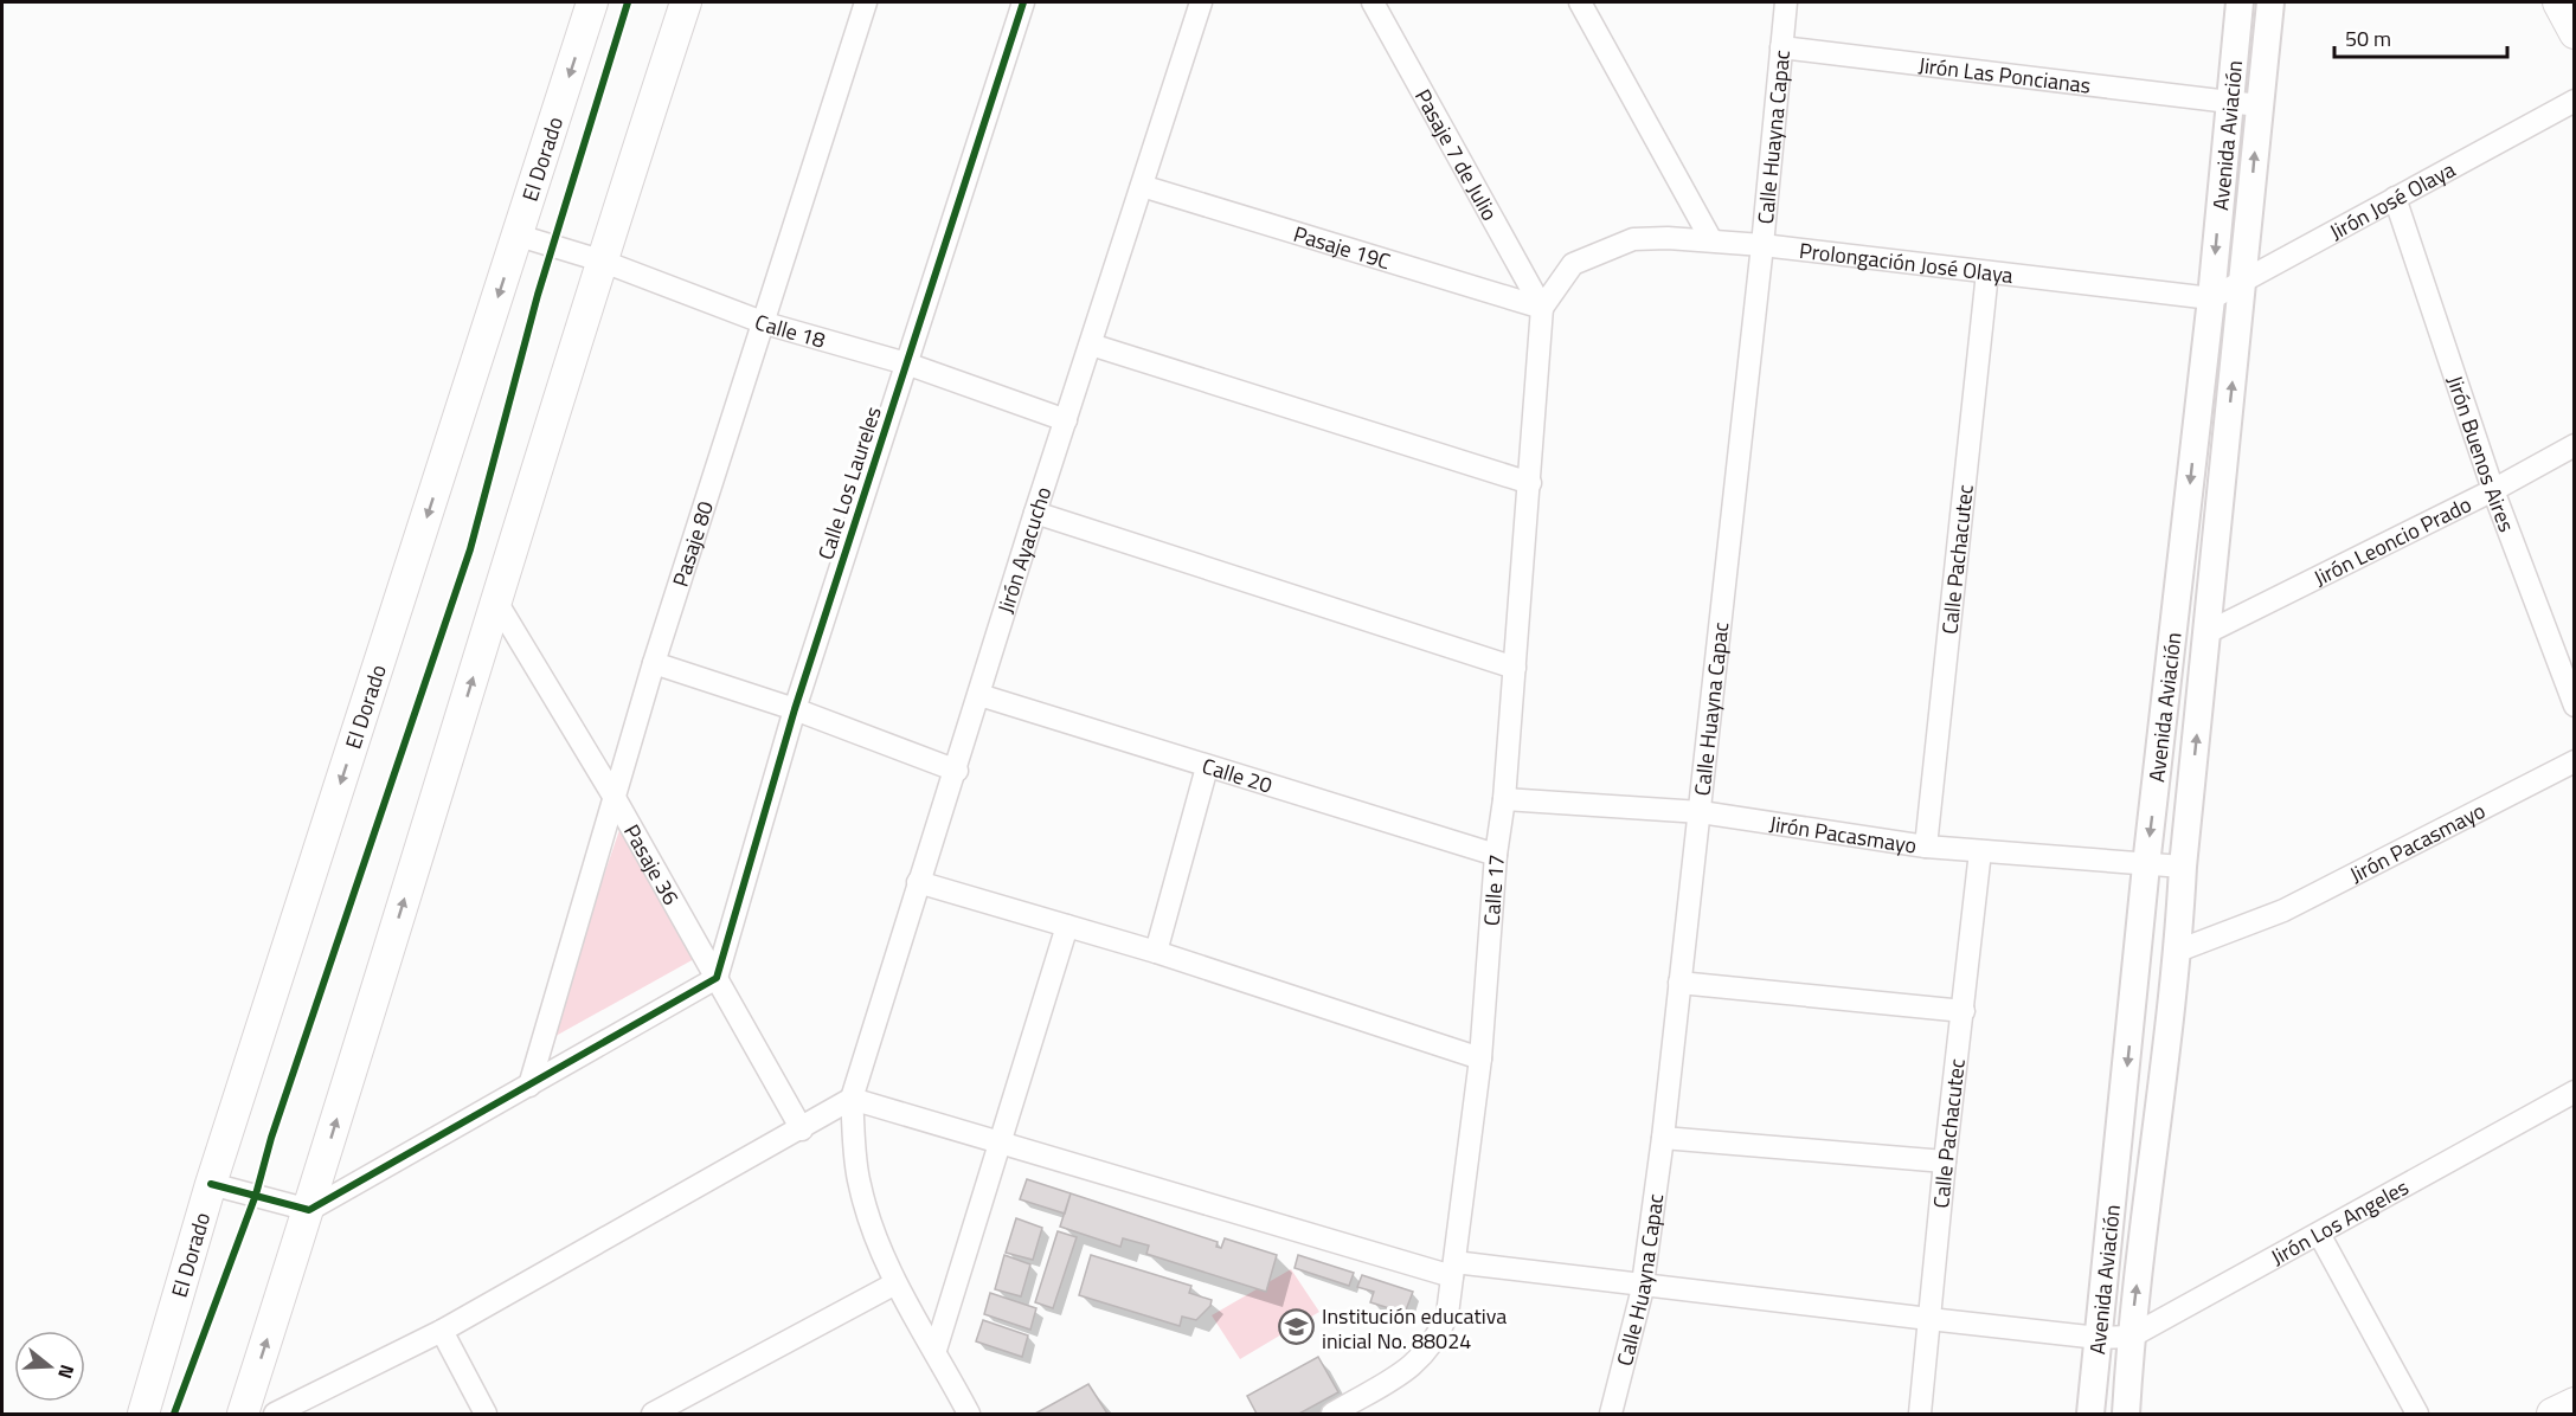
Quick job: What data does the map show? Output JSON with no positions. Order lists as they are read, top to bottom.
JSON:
{
  "streets": {
    "main road": ["El Dorado"],
    "street": [
      "Jirón Las Poncianas",
      "Avenida Aviación",
      "Calle Huayna Capac",
      "Pasaje 7 de Julio",
      "Jirón José Olaya",
      "Pasaje 19C",
      "Prolongación José Olaya",
      "Calle 18",
      "Jirón Buenos Aires",
      "Calle Los Laureles",
      "Jirón Leoncio Prado",
      "Pasaje 80",
      "Jirón Ayacucho",
      "Calle Pachacutec",
      "Calle 20",
      "Jirón Pacasmayo",
      "Pasaje 36",
      "Calle 17",
      "Jirón Los Angeles"
    ]
  },
  "crossings": [
    ["Jirón Las Poncianas", "Avenida Aviación"],
    ["Jirón Las Poncianas", "Calle Huayna Capac"],
    ["Avenida Aviación", "Jirón José Olaya"],
    ["Avenida Aviación", "Prolongación José Olaya"],
    ["Avenida Aviación", "Jirón Leoncio Prado"],
    ["Avenida Aviación", "Jirón Pacasmayo"],
    ["Avenida Aviación", "Jirón Los Angeles"],
    ["Calle Huayna Capac", "Prolongación José Olaya"],
    ["Calle Huayna Capac", "Jirón Pacasmayo"],
    ["Calle Huayna Capac", "Jirón Los Angeles"],
    ["Pasaje 7 de Julio", "Pasaje 19C"],
    ["Pasaje 7 de Julio", "Prolongación José Olaya"],
    ["Pasaje 7 de Julio", "Calle 17"],
    ["El Dorado", "Calle 18"],
    ["Jirón José Olaya", "Prolongación José Olaya"],
    ["Jirón José Olaya", "Jirón Buenos Aires"],
    ["Pasaje 19C", "Prolongación José Olaya"],
    ["Pasaje 19C", "Jirón Ayacucho"],
    ["Pasaje 19C", "Calle 17"],
    ["Prolongación José Olaya", "Calle Pachacutec"],
    ["Prolongación José Olaya", "Calle 17"],
    ["Calle 18", "Calle Los Laureles"],
    ["Calle 18", "Pasaje 80"],
    ["Calle 18", "Jirón Ayacucho"],
    ["Jirón Buenos Aires", "Jirón Leoncio Prado"],
    ["Calle Los Laureles", "Pasaje 36"],
    ["Pasaje 80", "Pasaje 36"],
    ["Jirón Ayacucho", "Calle 20"],
    ["Jirón Ayacucho", "Jirón Los Angeles"],
    ["Calle Pachacutec", "Jirón Pacasmayo"],
    ["Calle Pachacutec", "Jirón Los Angeles"],
    ["Calle 20", "Calle 17"],
    ["Jirón Pacasmayo", "Calle 17"],
    ["Calle 17", "Jirón Los Angeles"]
  ],
  "places": {
    "school or university": ["Institución educativa inicial No. 88024"]
  },
  "scale_bar": "50 m",
  "north": "right"
}
